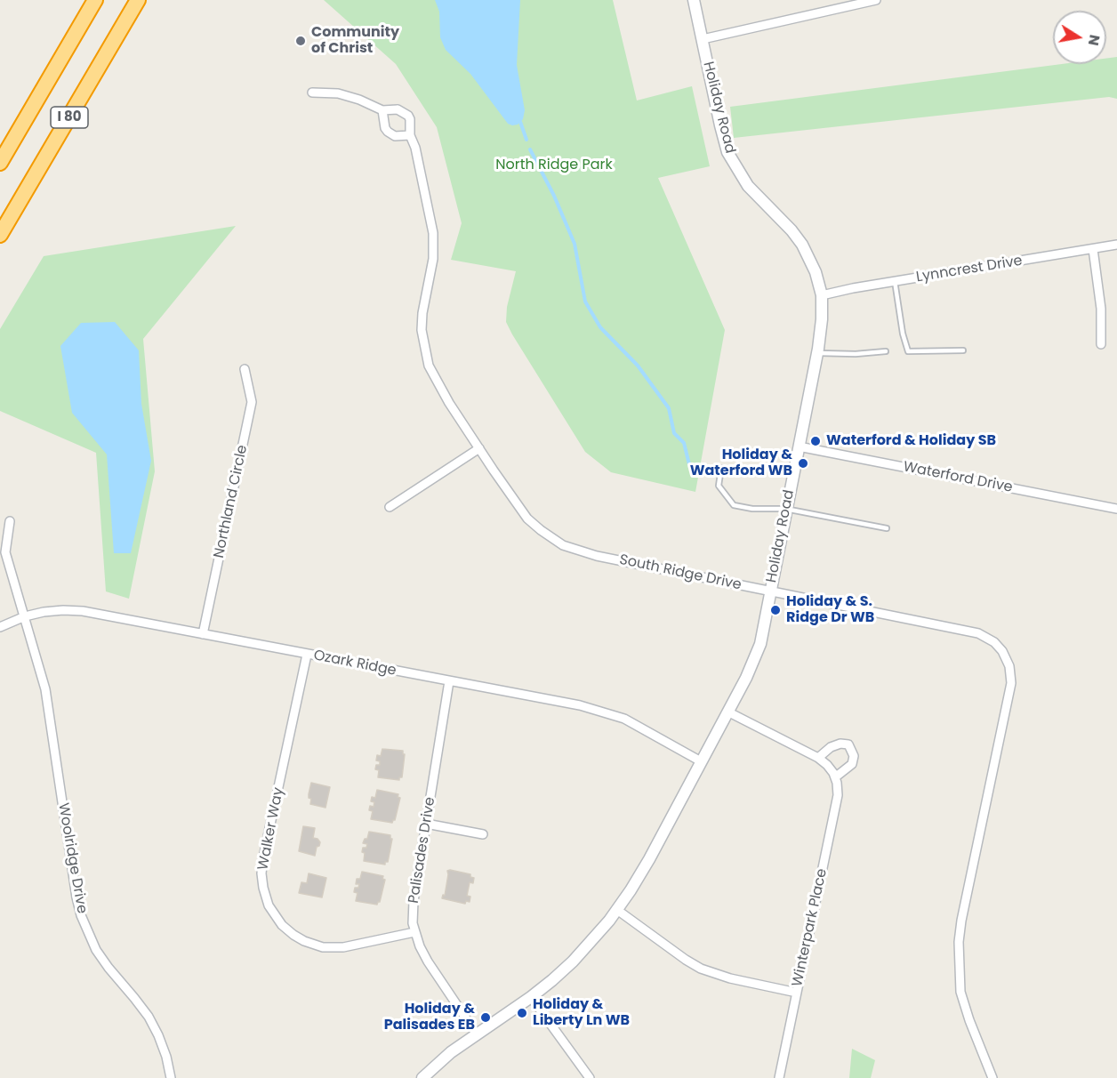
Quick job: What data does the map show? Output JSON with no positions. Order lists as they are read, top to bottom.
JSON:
{
  "streets": {
    "highway": ["I 80"],
    "street": [
      "Holiday Road",
      "Lynncrest Drive",
      "Waterford Drive",
      "Northland Circle",
      "South Ridge Drive",
      "Ozark Ridge",
      "Walker Way",
      "Palisades Drive",
      "Woolridge Drive",
      "Winterpark Place"
    ]
  },
  "crossings": [
    ["Holiday Road", "Lynncrest Drive"],
    ["Holiday Road", "Waterford Drive"],
    ["Holiday Road", "South Ridge Drive"],
    ["Holiday Road", "Ozark Ridge"],
    ["Holiday Road", "Palisades Drive"],
    ["Northland Circle", "Ozark Ridge"],
    ["Ozark Ridge", "Walker Way"],
    ["Ozark Ridge", "Palisades Drive"],
    ["Ozark Ridge", "Woolridge Drive"],
    ["Walker Way", "Palisades Drive"]
  ],
  "parks": ["North Ridge Park"],
  "places": [
    "Community of Christ",
    "Waterford & Holiday SB",
    "Holiday & Waterford WB",
    "Holiday & S. Ridge Dr WB",
    "Holiday & Liberty Ln WB",
    "Holiday & Palisades EB"
  ],
  "north": "right"
}
